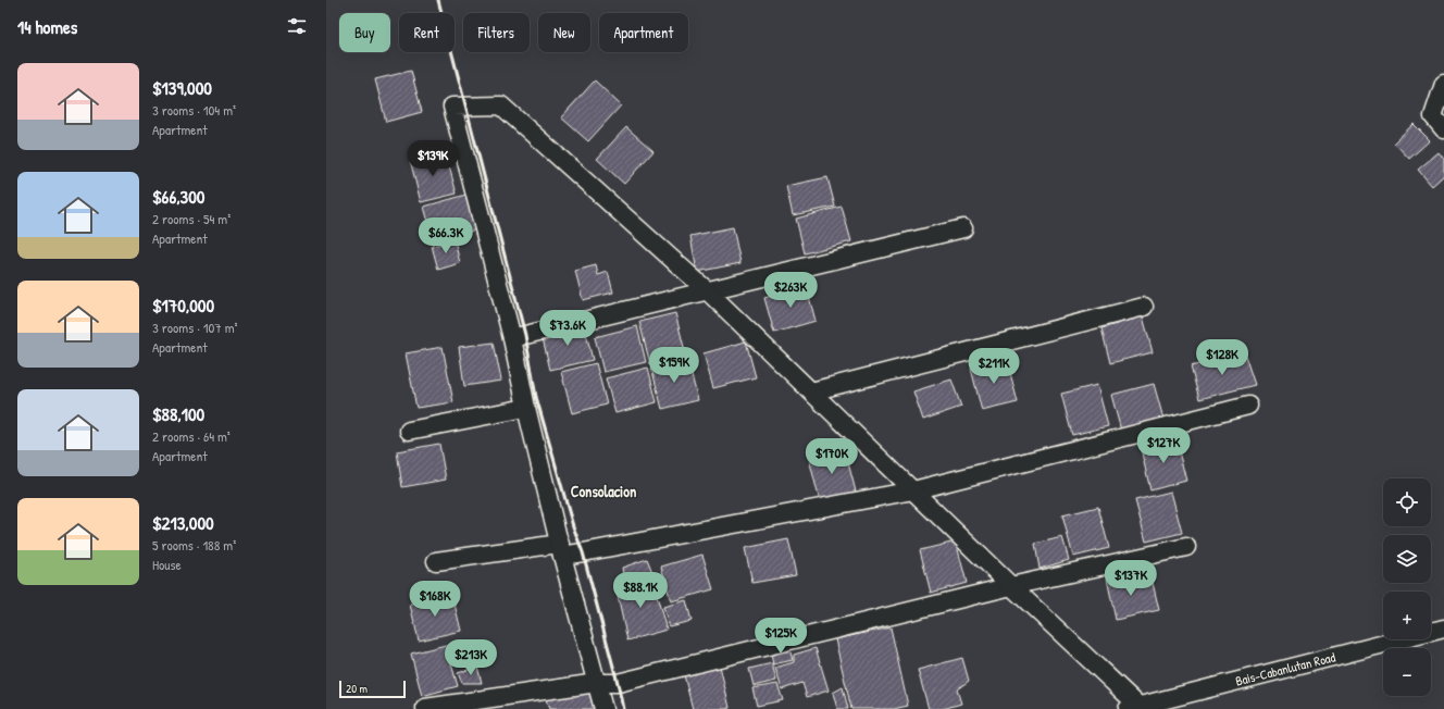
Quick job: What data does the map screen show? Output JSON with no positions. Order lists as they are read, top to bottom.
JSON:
{
  "streets": {
    "street": ["Bais-Cabanlutan Road"]
  },
  "districts": ["Consolacion"],
  "scale_bar": "20 m",
  "page": {
    "heading": "14 homes",
    "chip": [
      "Buy",
      "Rent",
      "Filters",
      "New",
      "Apartment"
    ],
    "list": [
      {
        "name": "$139,000",
        "note": "3 rooms · 104 m² · Apartment"
      },
      {
        "name": "$66,300",
        "note": "2 rooms · 54 m² · Apartment"
      },
      {
        "name": "$170,000",
        "note": "3 rooms · 107 m² · Apartment"
      },
      {
        "name": "$88,100",
        "note": "2 rooms · 64 m² · Apartment"
      },
      {
        "name": "$213,000",
        "note": "5 rooms · 188 m² · House"
      }
    ],
    "price": [
      "$139K",
      "$66.3K",
      "$263K",
      "$73.6K",
      "$128K",
      "$159K",
      "$211K",
      "$127K",
      "$170K",
      "$137K",
      "$88.1K",
      "$168K",
      "$125K",
      "$213K"
    ],
    "map_buttons": ["+", "−"],
    "scale": "20 m"
  }
}
